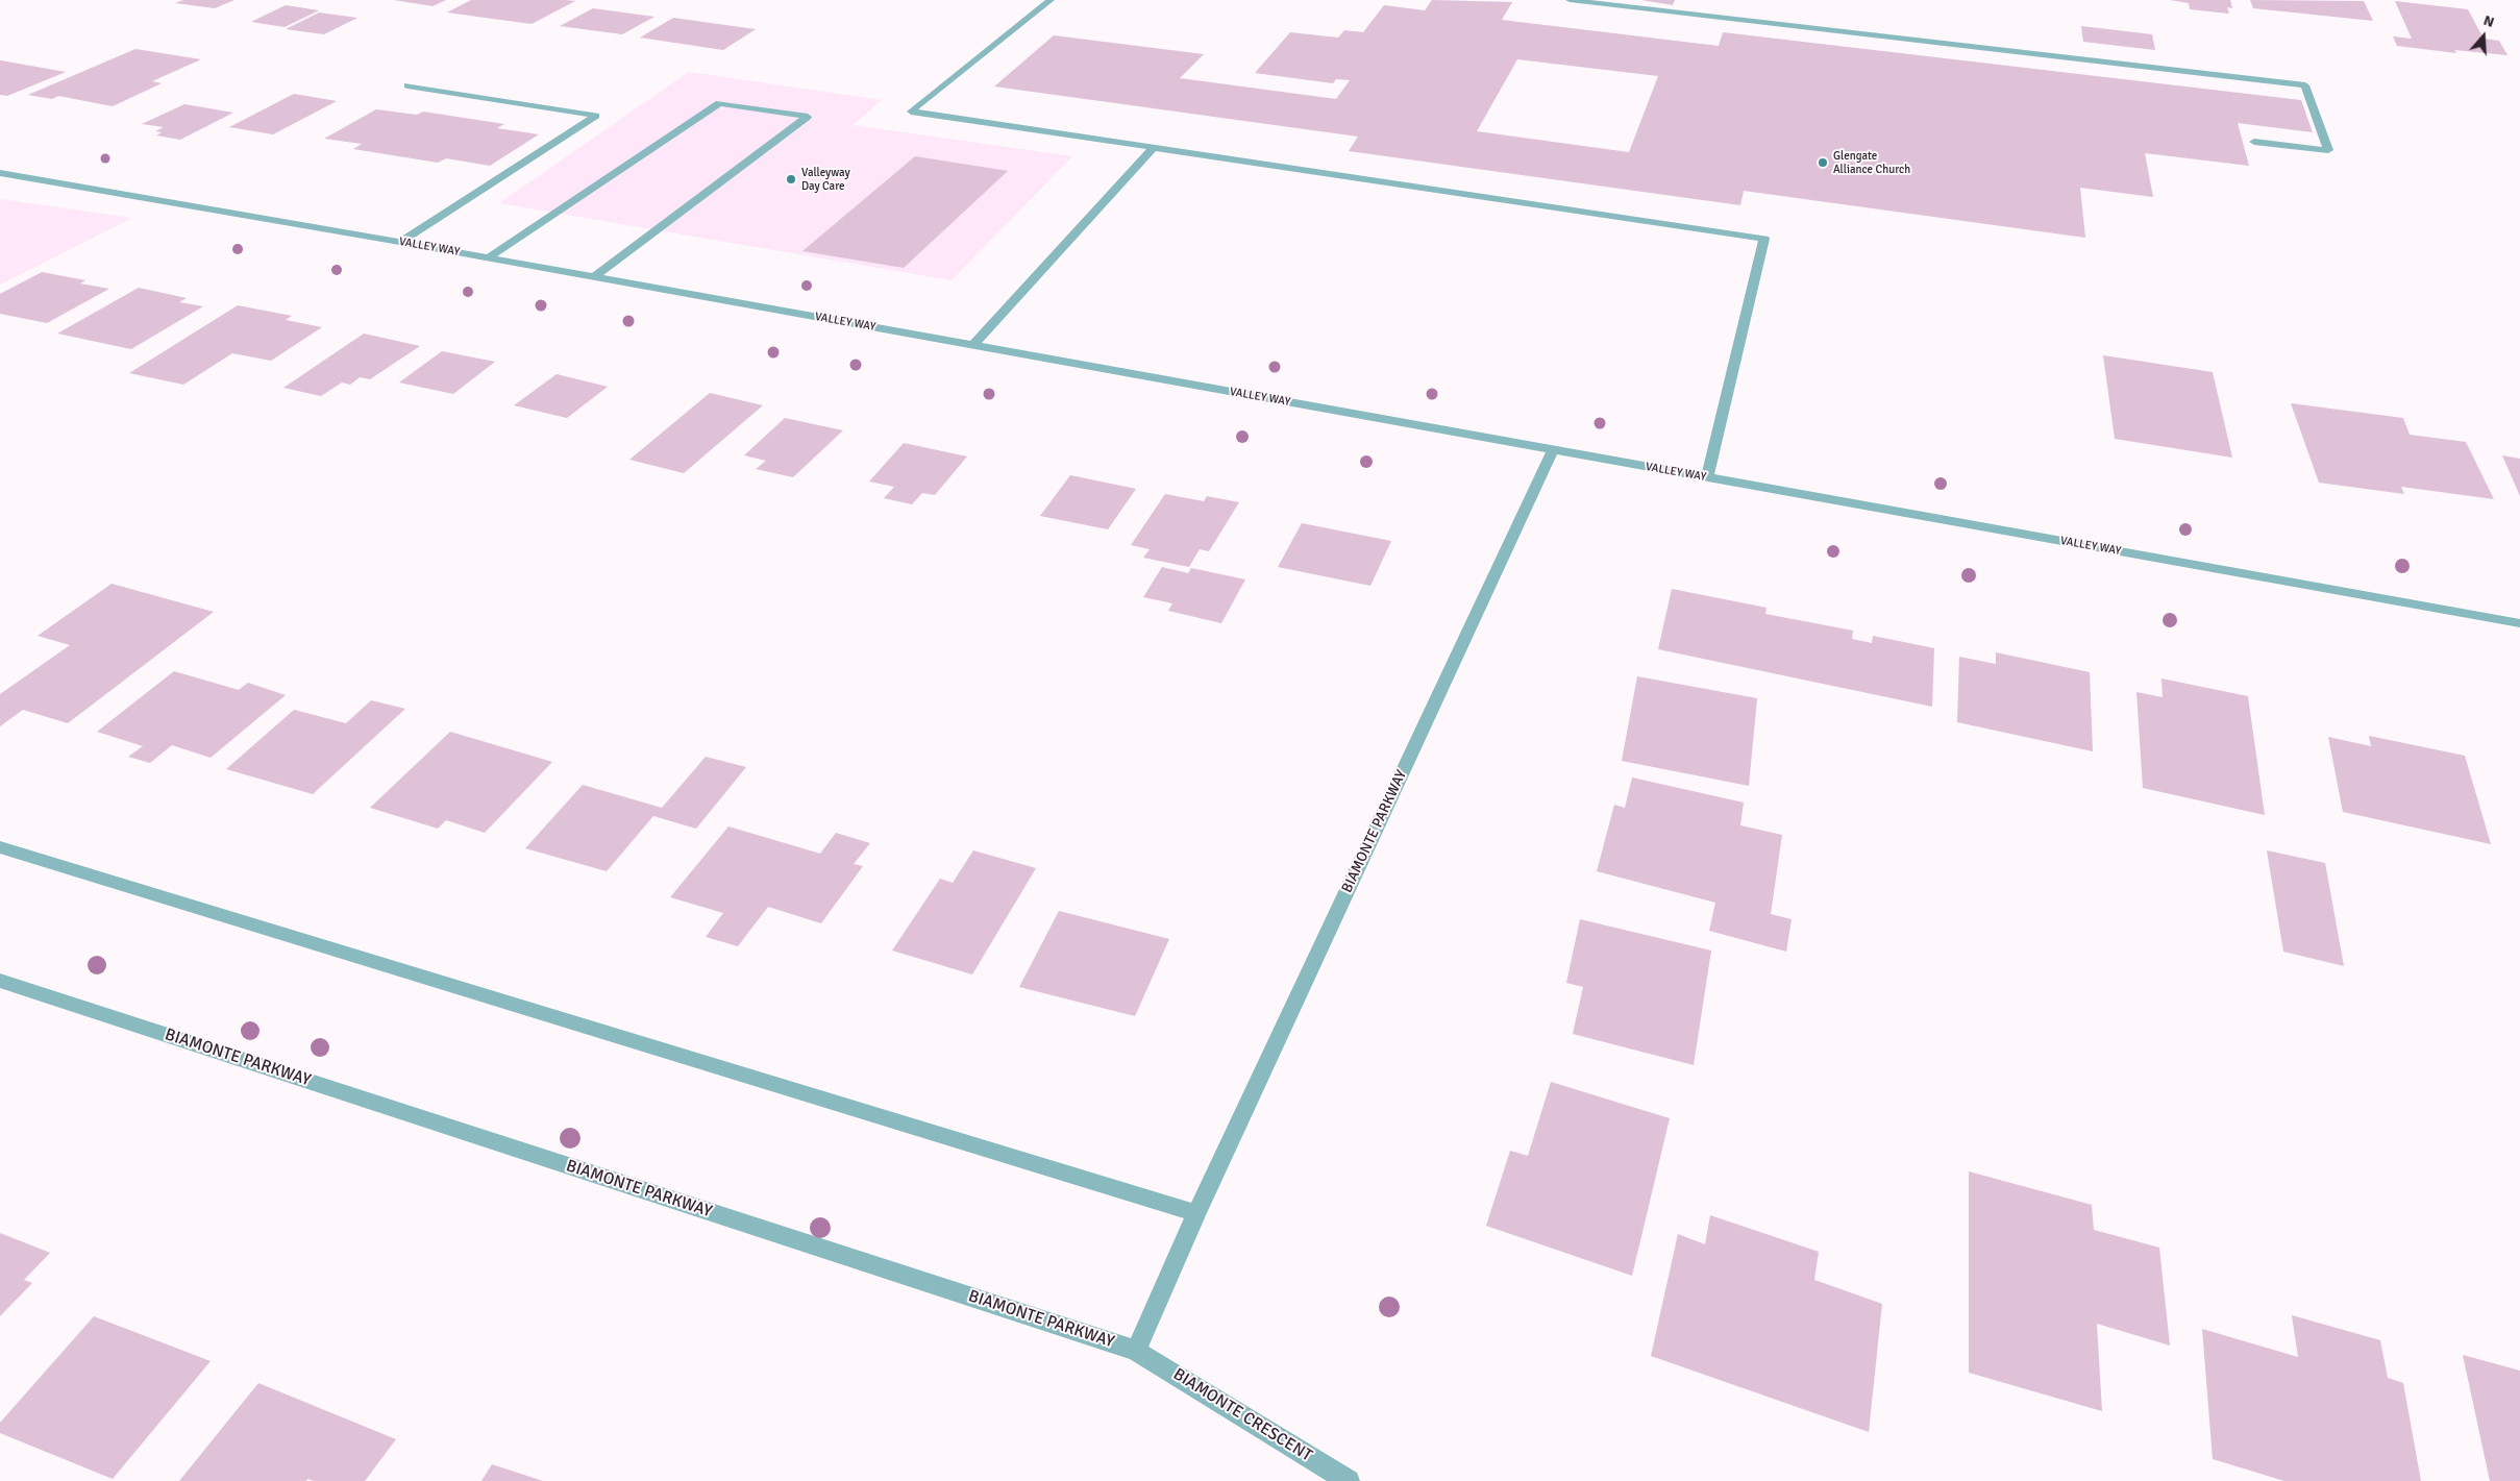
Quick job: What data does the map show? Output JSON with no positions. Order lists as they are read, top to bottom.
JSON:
{
  "streets": {
    "street": ["VALLEY WAY", "BIAMONTE PARKWAY", "BIAMONTE CRESCENT"]
  },
  "crossings": [
    ["VALLEY WAY", "BIAMONTE PARKWAY"],
    ["BIAMONTE PARKWAY", "BIAMONTE CRESCENT"]
  ],
  "places": ["Glengate Alliance Church", "Valleyway Day Care"],
  "north": "top"
}
